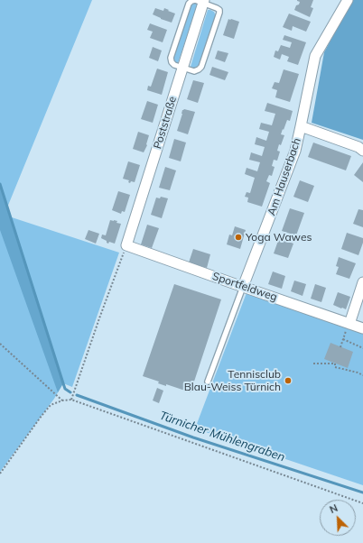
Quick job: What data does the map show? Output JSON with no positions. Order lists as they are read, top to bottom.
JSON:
{
  "streets": {
    "street": ["Poststraße", "Am Hauserbach", "Sportfeldweg"]
  },
  "crossings": [
    ["Poststraße", "Sportfeldweg"],
    ["Am Hauserbach", "Sportfeldweg"]
  ],
  "water": ["Türnicher Mühlengraben"],
  "places": ["Yoga Wawes", "Tennisclub Blau-Weiss Türnich"],
  "north": "top left"
}
